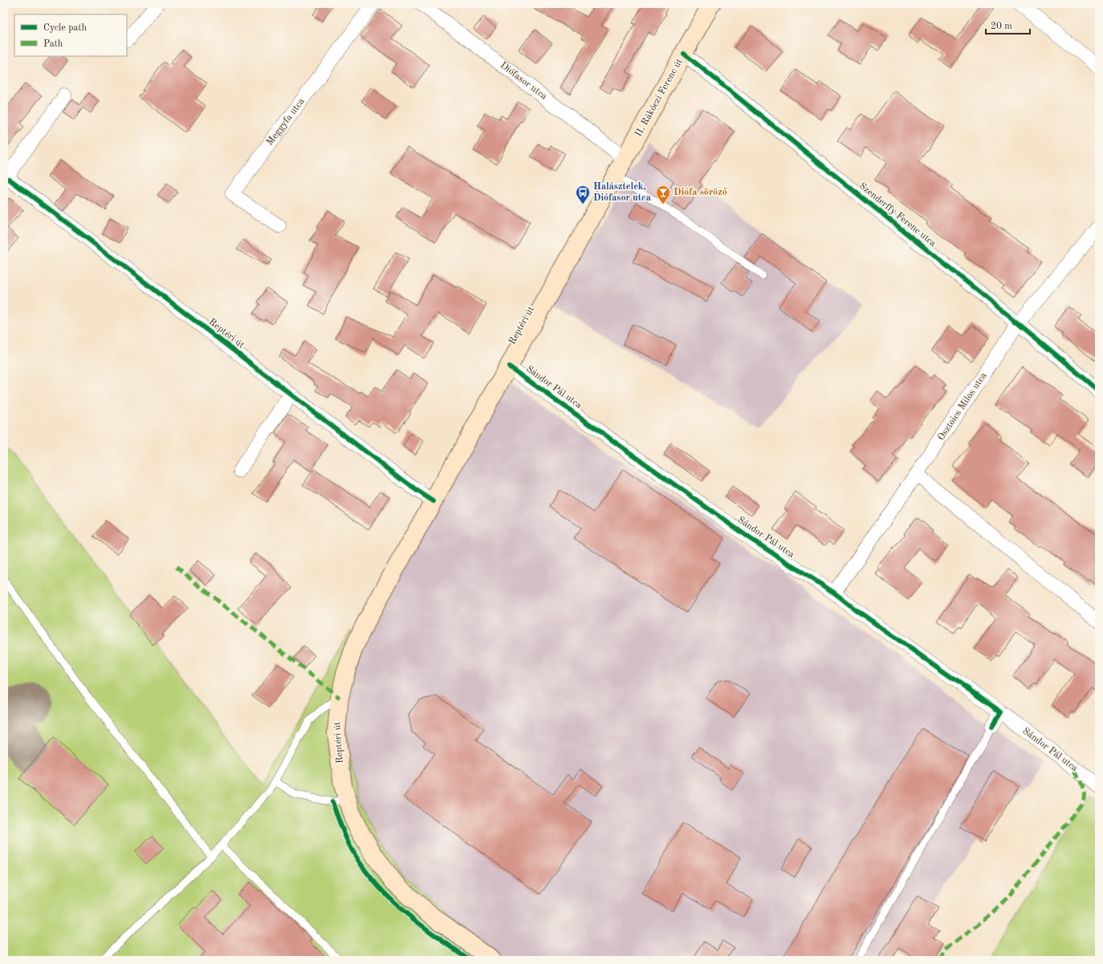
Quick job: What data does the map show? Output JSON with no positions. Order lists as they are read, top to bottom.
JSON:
{
  "streets": {
    "main road": ["II. Rákóczi Ferenc út", "Reptéri út"],
    "street": [
      "Diófasor utca",
      "Meggyfa utca",
      "Szenderffy Ferenc utca",
      "Sándor Pál utca",
      "Osztoics Milos utca"
    ]
  },
  "crossings": [
    ["Diófasor utca", "II. Rákóczi Ferenc út"],
    ["Diófasor utca", "Reptéri út"],
    ["II. Rákóczi Ferenc út", "Szenderffy Ferenc utca"],
    ["II. Rákóczi Ferenc út", "Reptéri út"],
    ["Szenderffy Ferenc utca", "Osztoics Milos utca"],
    ["Reptéri út", "Sándor Pál utca"],
    ["Sándor Pál utca", "Osztoics Milos utca"]
  ],
  "places": {
    "bus stop": ["Halásztelek, Diófasor utca"],
    "bar": ["Diófa söröző"]
  },
  "legend": ["Cycle path", "Path"],
  "scale_bar": "20 m"
}
